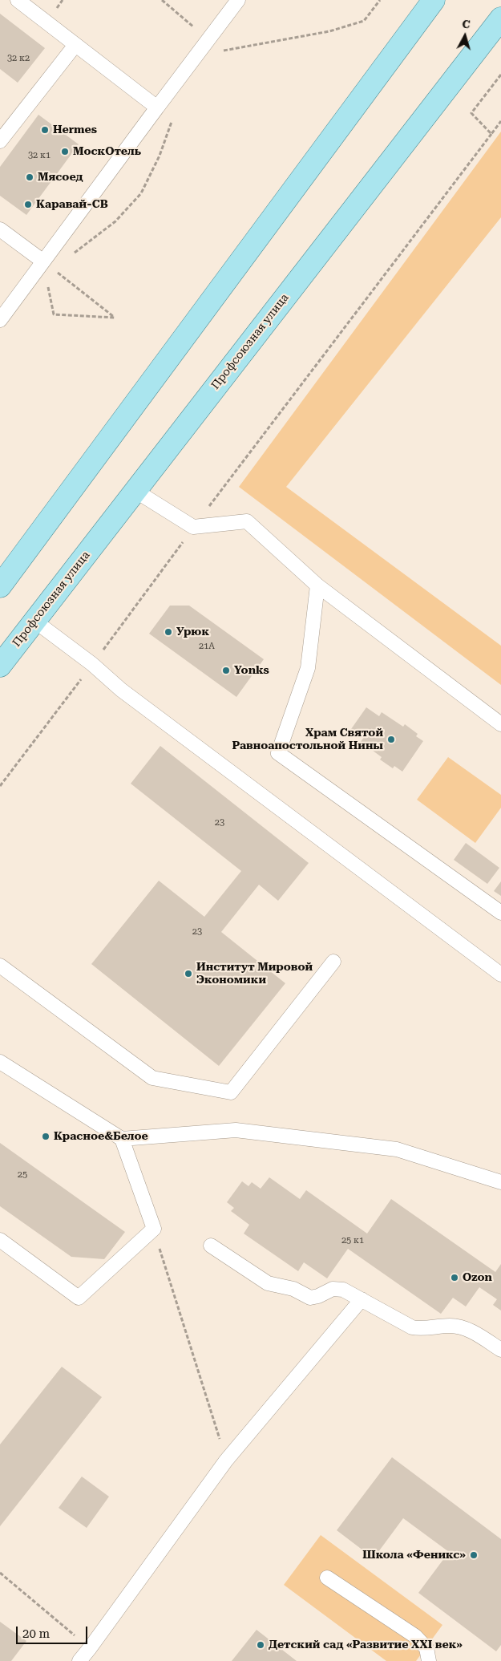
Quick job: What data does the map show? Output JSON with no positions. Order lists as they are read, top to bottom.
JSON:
{
  "streets": {
    "main road": ["Профсоюзная улица"]
  },
  "places": [
    "Hermes",
    "МоскOтель",
    "Мясоед",
    "Каравай-СВ",
    "Урюк",
    "Yonks",
    "Храм Святой Равноапостольной Нины",
    "Институт Мировой Экономики",
    "Красное&Белое",
    "Ozon",
    "Школа «Феникс»",
    "Детский сад «Развитие XXI век»"
  ],
  "house_numbers": [
    "32 к2",
    "32 к1",
    "21А",
    "23",
    "23",
    "25",
    "25 к1"
  ],
  "scale_bar": "20 m",
  "north": "top"
}
